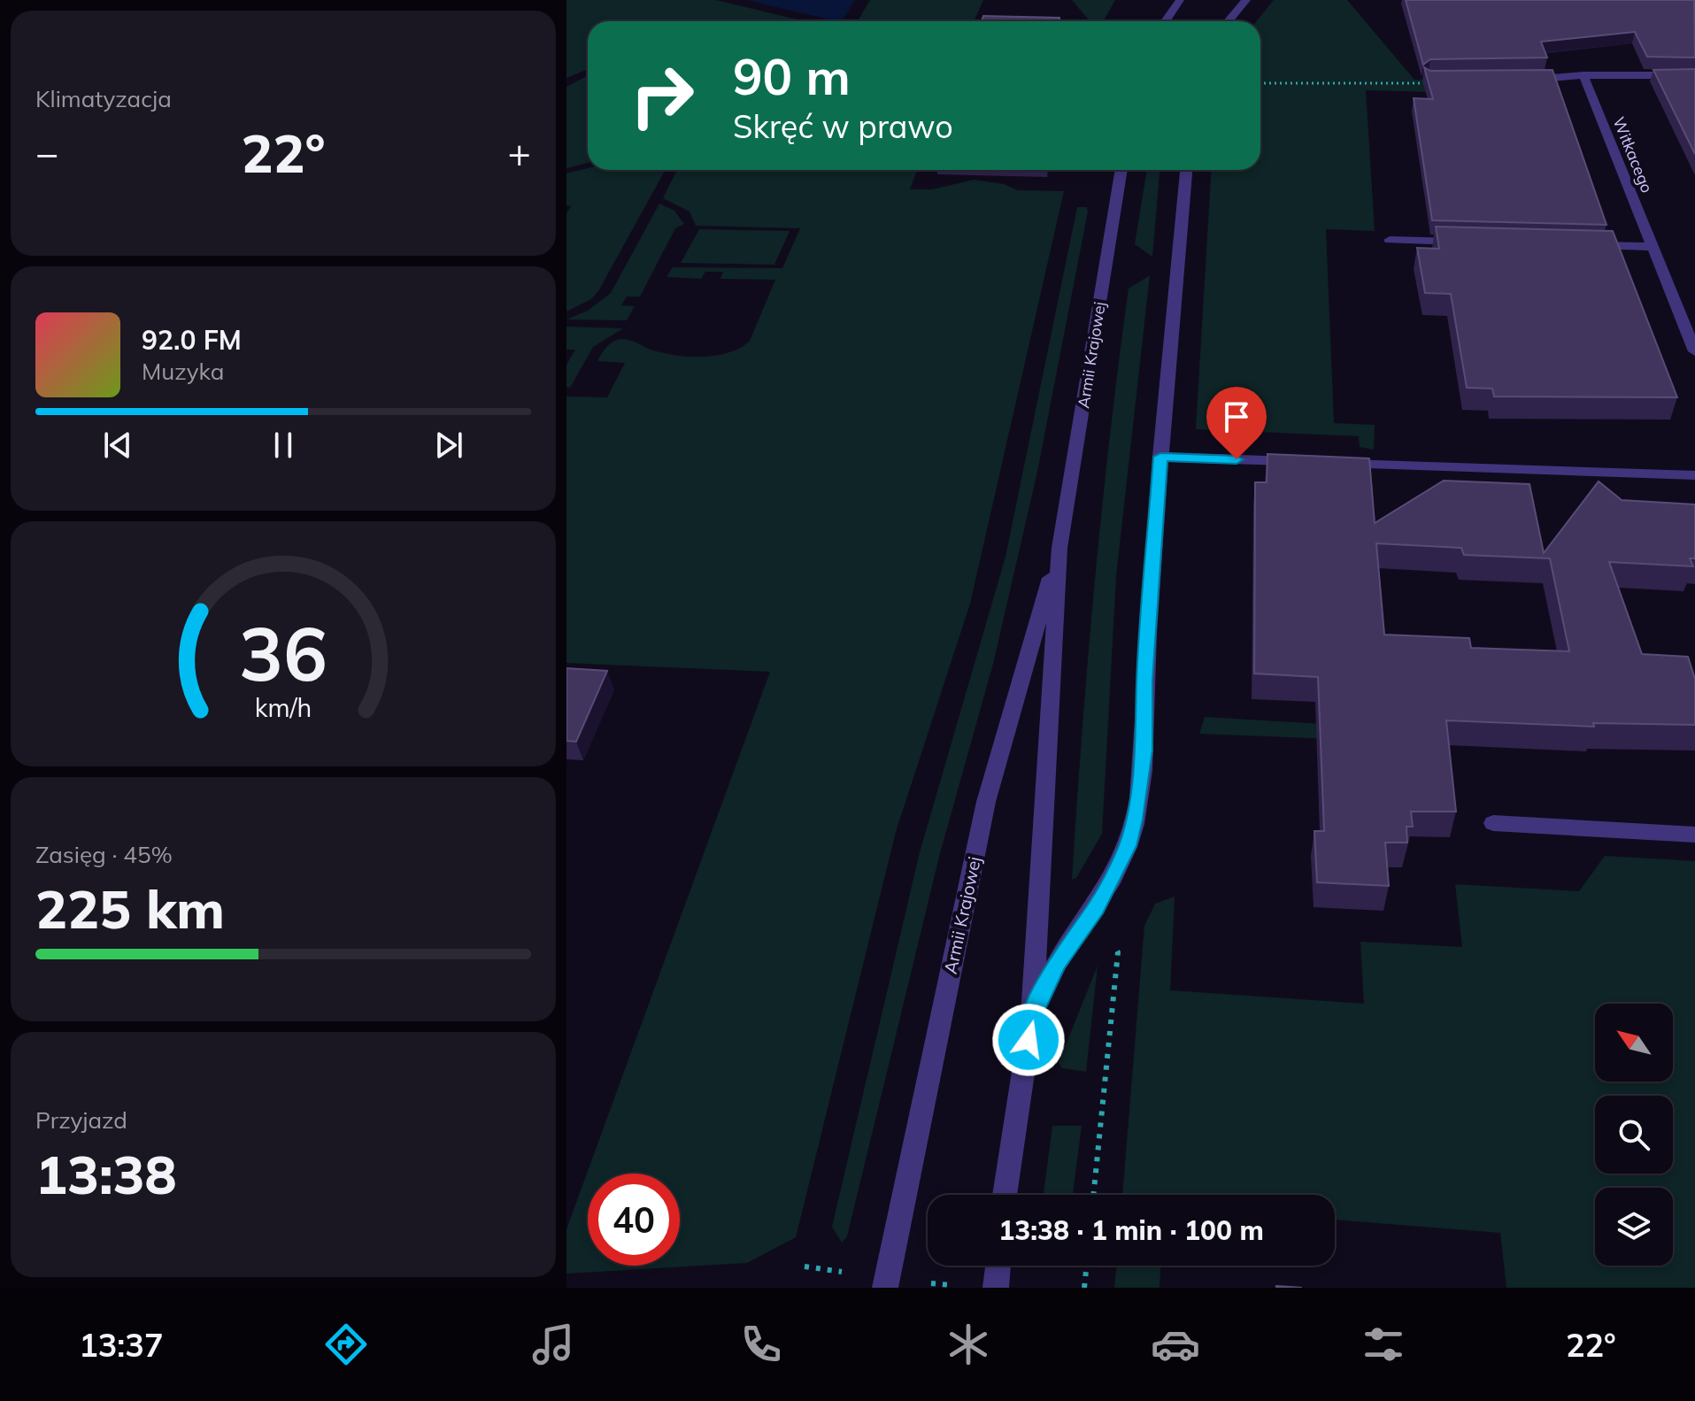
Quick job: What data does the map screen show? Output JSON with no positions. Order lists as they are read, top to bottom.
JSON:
{
  "streets": {
    "street": ["Witkacego", "Armii Krajowej"]
  },
  "north": "top left",
  "page": {
    "tile": [
      "Klimatyzacja",
      ["Zasięg · 45%", "225 km"],
      ["Przyjazd", "13:38"]
    ],
    "turn": ["90 m", "Skręć w prawo"],
    "heat": ["−", "22°", "+"],
    "song": ["92.0 FM", "Muzyka"],
    "limit": "40",
    "trip": "13:38 · 1 min · 100 m",
    "tabs": ["13:37", "22°"],
    "gauge": ["36", "km/h"]
  }
}
